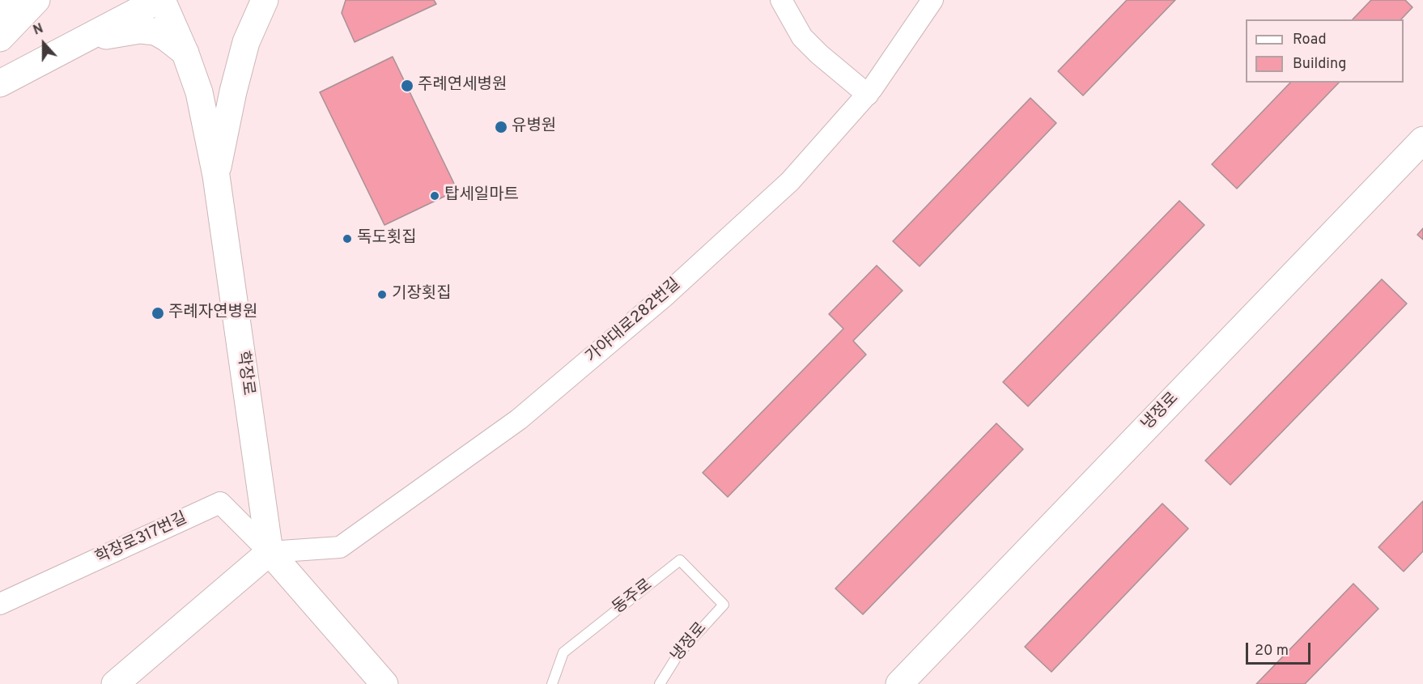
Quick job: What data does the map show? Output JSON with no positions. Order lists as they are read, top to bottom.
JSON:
{
  "streets": {
    "main road": ["학장로", "냉정로"],
    "street": ["가야대로282번길", "학장로317번길"],
    "lane": ["동주로"]
  },
  "crossings": [
    ["가야대로282번길", "학장로"],
    ["가야대로282번길", "학장로317번길"],
    ["학장로", "학장로317번길"],
    ["냉정로", "동주로"]
  ],
  "places": [
    "주례연세병원",
    "유병원",
    "탑세일마트",
    "독도횟집",
    "기장횟집",
    "주례자연병원"
  ],
  "legend": ["Road", "Building"],
  "scale_bar": "20 m",
  "north": "top"
}
